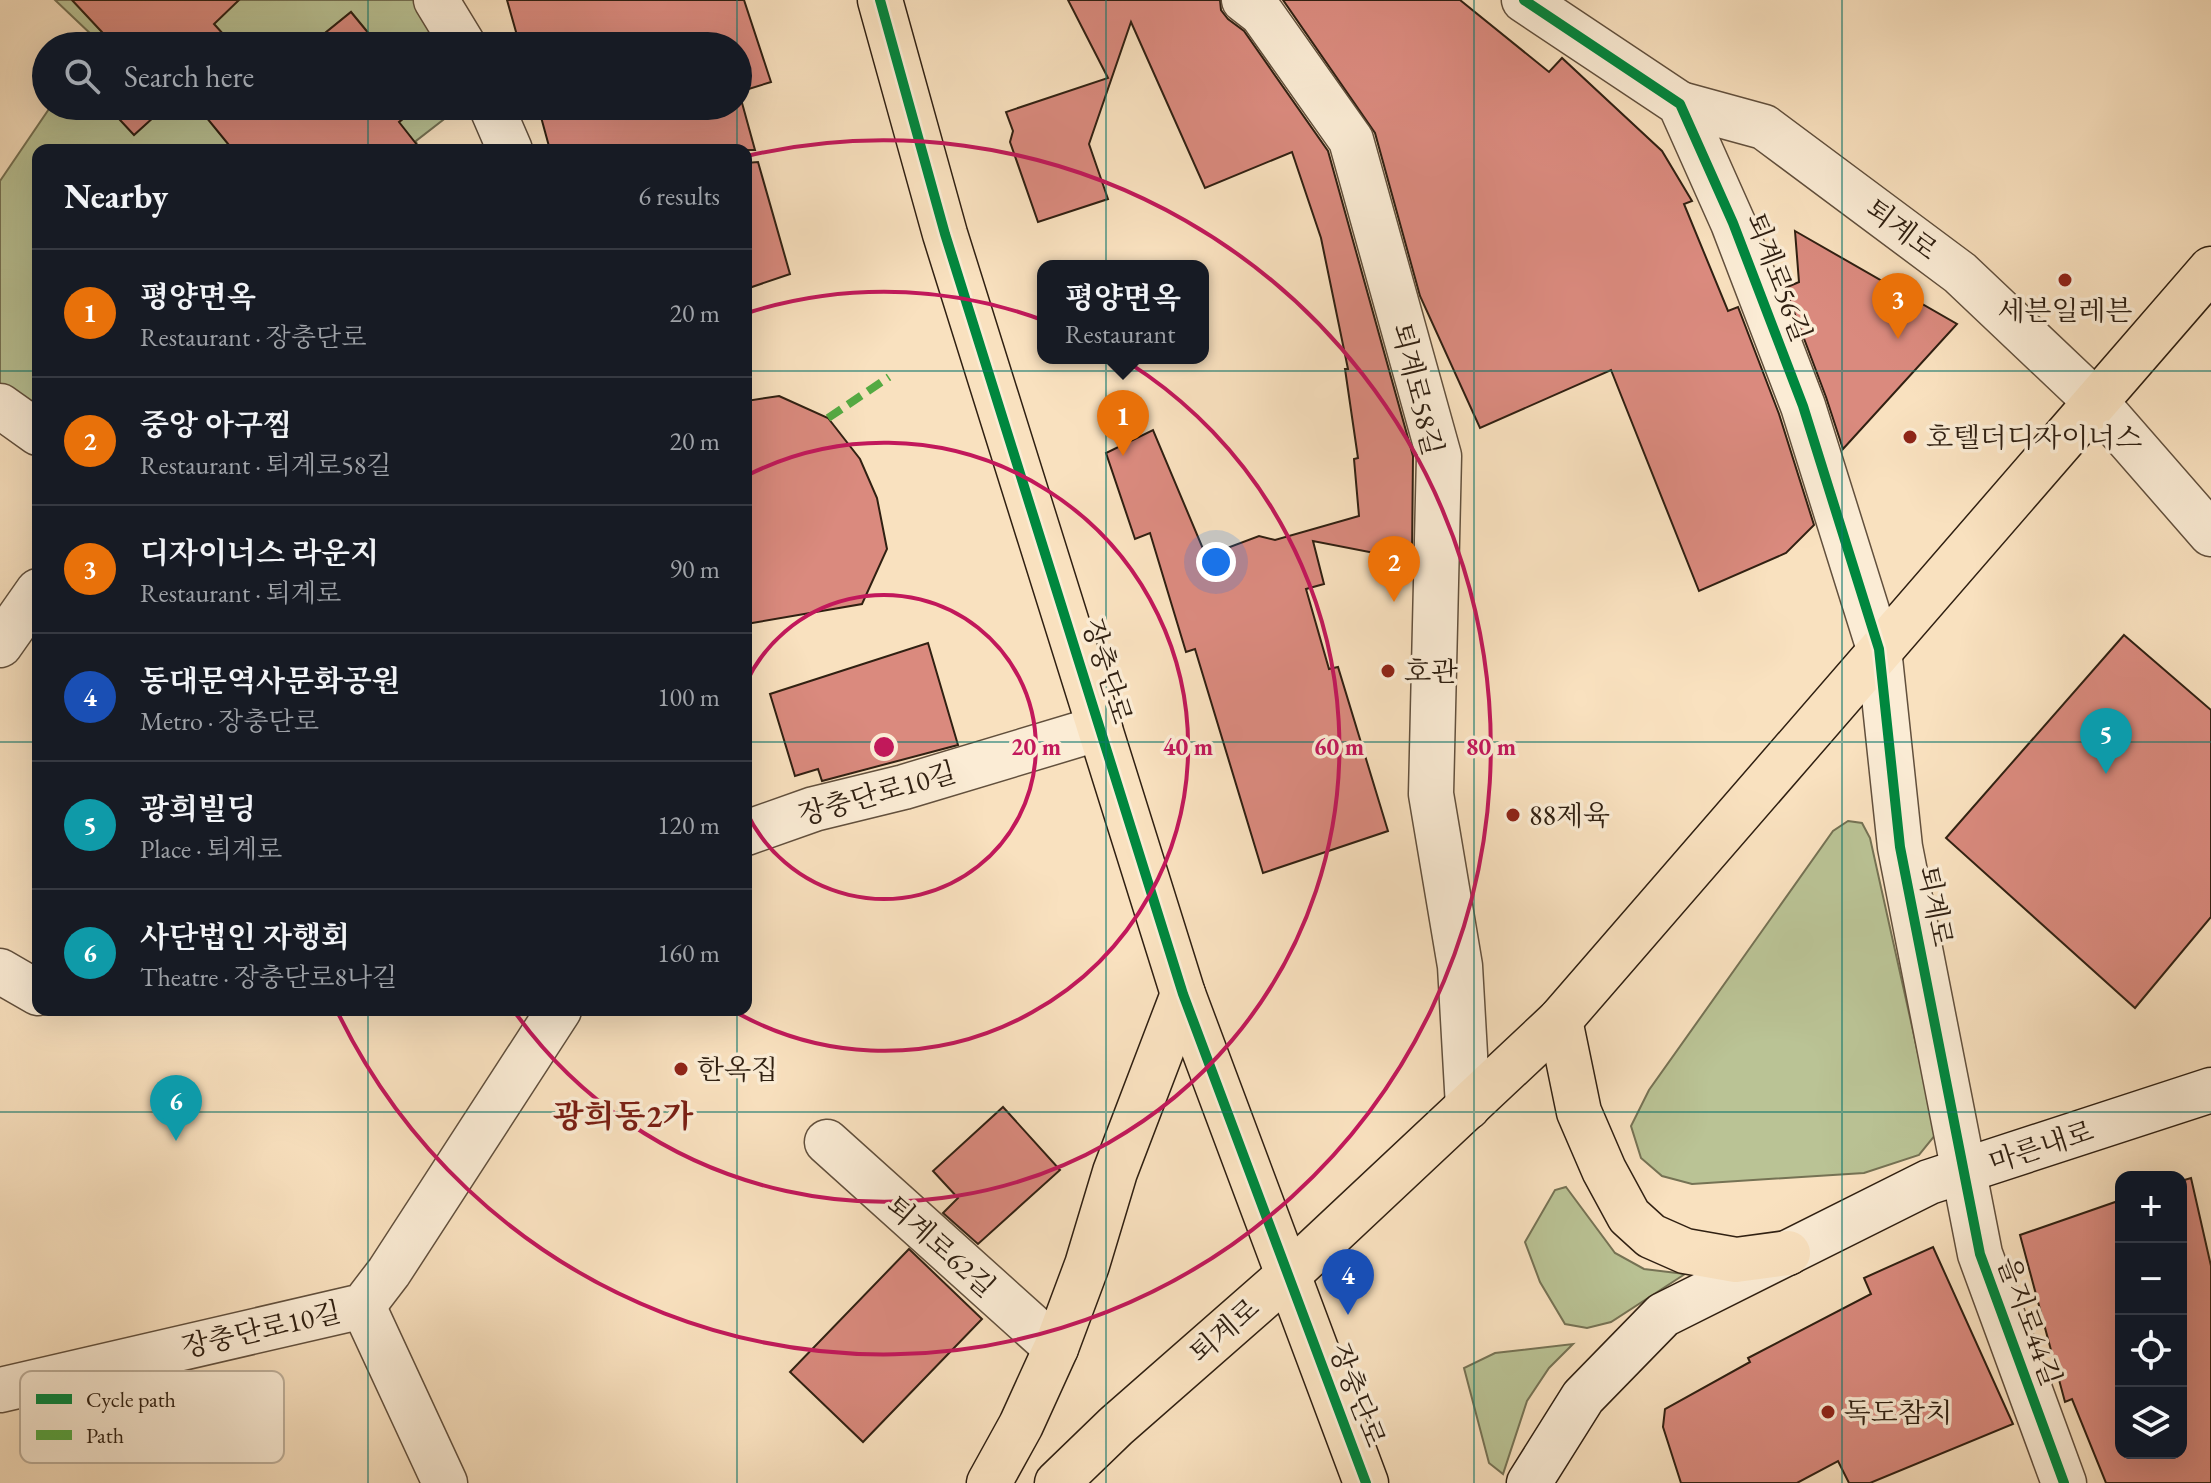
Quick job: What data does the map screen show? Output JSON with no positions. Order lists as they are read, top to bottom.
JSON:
{
  "streets": {
    "main road": ["퇴계로", "장충단로"],
    "street": [
      "퇴계로56길",
      "퇴계로58길",
      "장충단로10길",
      "마른내로",
      "퇴계로62길",
      "을지로44길"
    ]
  },
  "crossings": [
    ["퇴계로", "퇴계로56길"],
    ["퇴계로", "퇴계로58길"],
    ["퇴계로", "장충단로"],
    ["퇴계로", "마른내로"],
    ["퇴계로", "을지로44길"],
    ["장충단로", "장충단로10길"],
    ["마른내로", "을지로44길"]
  ],
  "districts": ["광희동2가"],
  "places": [
    "세븐일레븐",
    "호텔더디자이너스",
    "호관",
    "88제육",
    "한옥집",
    "독도참치"
  ],
  "legend": ["Cycle path", "Path"],
  "page": {
    "search": "Search here",
    "heading": ["Nearby", "6 results"],
    "list": [
      {
        "mark": "1",
        "name": "평양면옥",
        "note": "Restaurant · 장충단로",
        "value": "20 m"
      },
      {
        "mark": "2",
        "name": "중앙 아구찜",
        "note": "Restaurant · 퇴계로58길",
        "value": "20 m"
      },
      {
        "mark": "3",
        "name": "디자이너스 라운지",
        "note": "Restaurant · 퇴계로",
        "value": "90 m"
      },
      {
        "mark": "4",
        "name": "동대문역사문화공원",
        "note": "Metro · 장충단로",
        "value": "100 m"
      },
      {
        "mark": "5",
        "name": "광희빌딩",
        "note": "Place · 퇴계로",
        "value": "120 m"
      },
      {
        "mark": "6",
        "name": "사단법인 자행회",
        "note": "Theatre · 장충단로8나길",
        "value": "160 m"
      }
    ],
    "popup": ["평양면옥", "Restaurant"],
    "pins": [
      "3",
      "1",
      "2",
      "5",
      "6",
      "4"
    ],
    "map_buttons": ["+", "−"]
  },
  "rings": [
    "20 m",
    "40 m",
    "60 m",
    "80 m"
  ]
}
